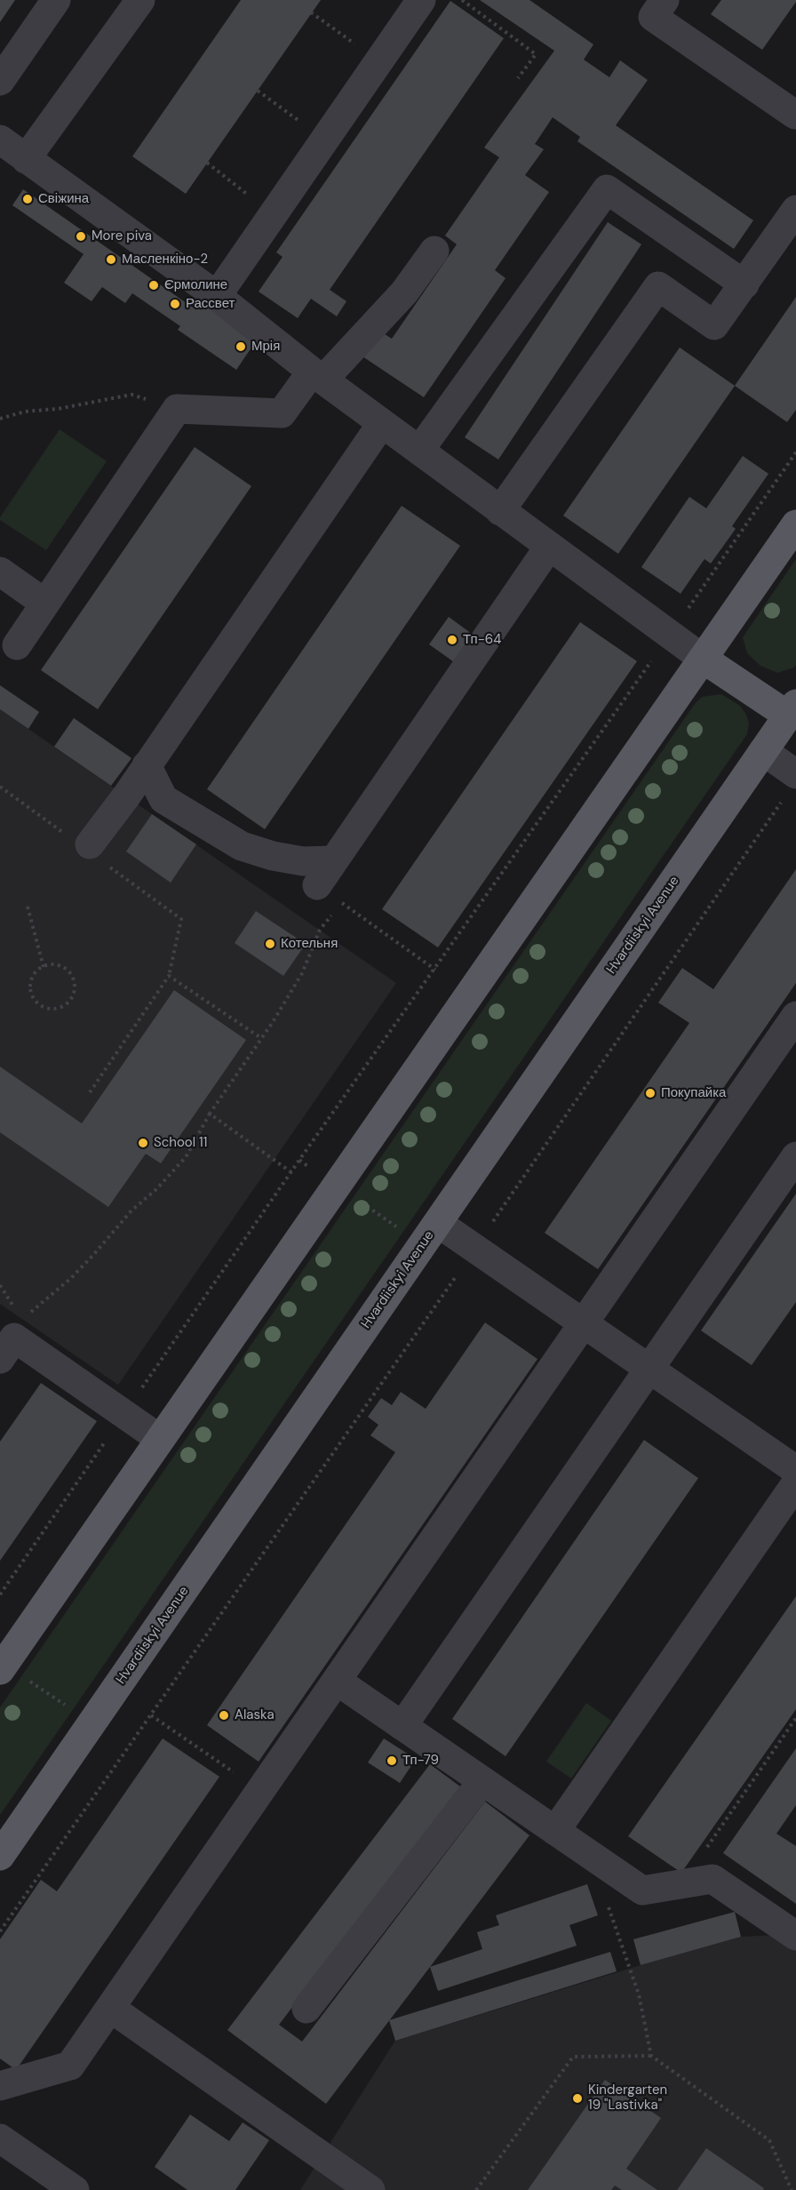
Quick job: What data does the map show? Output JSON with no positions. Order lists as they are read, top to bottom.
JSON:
{
  "streets": {
    "main road": ["Hvardiiskyi Avenue"]
  },
  "places": [
    "Свіжина",
    "More piva",
    "Масленкіно-2",
    "Єрмолине",
    "Рассвет",
    "Мрія",
    "Тп-64",
    "Котельня",
    "Покупайка",
    "School 11",
    "Alaska",
    "Тп-79",
    "Kindergarten 19 \"Lastivka\""
  ]
}
